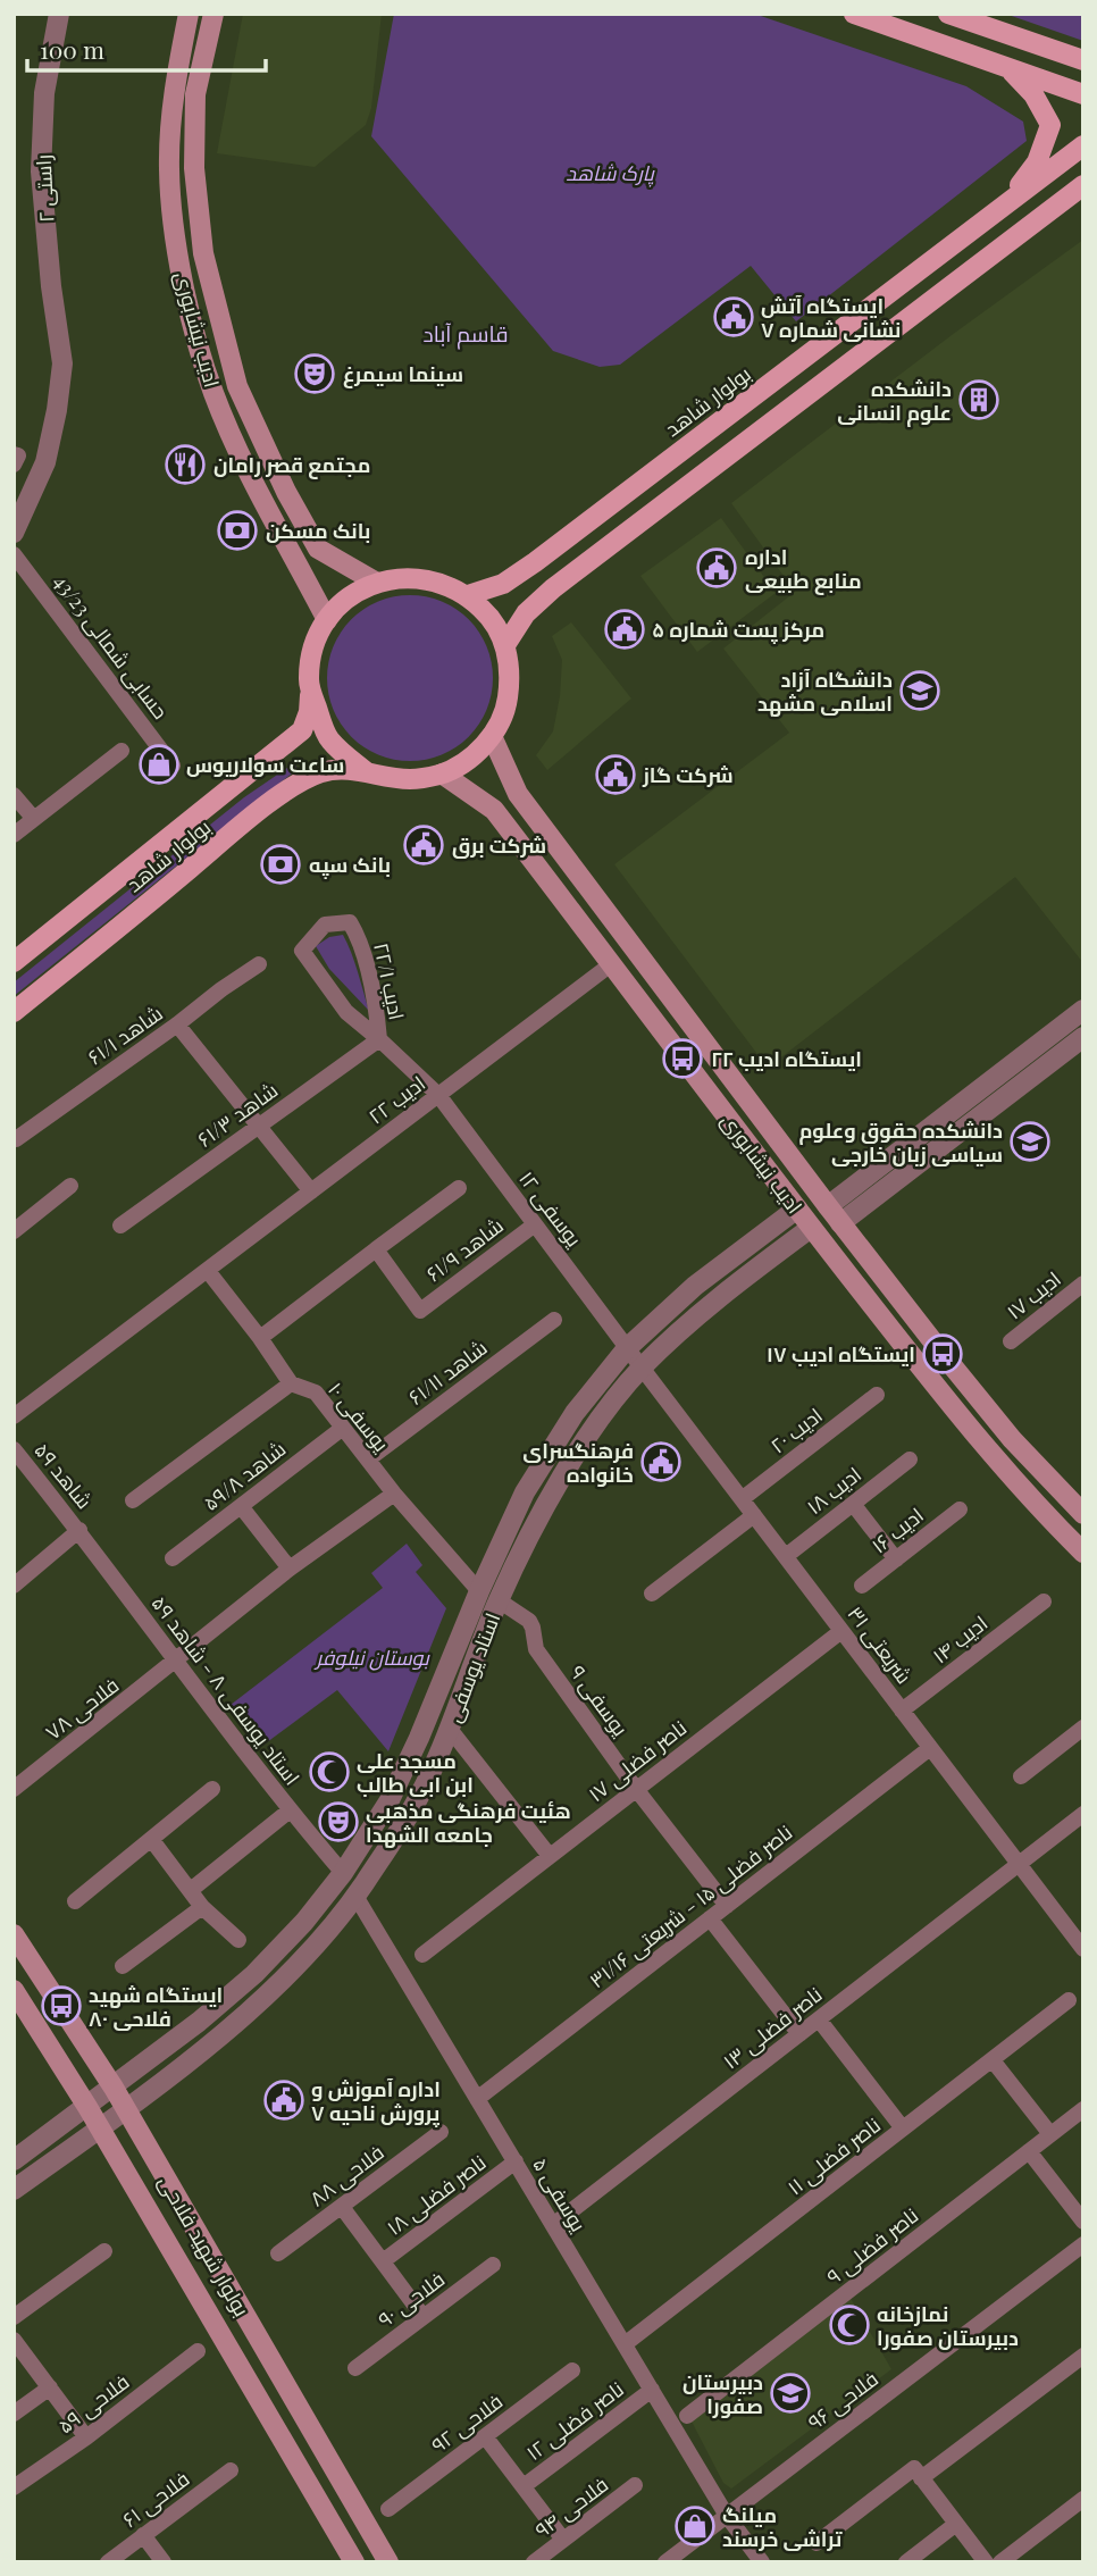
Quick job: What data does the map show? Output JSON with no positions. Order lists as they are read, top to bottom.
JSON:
{
  "streets": {
    "main road": ["ادیب نیشابوری", "بولوار شاهد", "بولوار شهید فلاحی"],
    "street": [
      "راستی ۲",
      "حسابی شمالی 43/23",
      "ادیب ۲۲/۱",
      "شاهد ۶۱/۱",
      "ادیب ۲۲",
      "شاهد ۶۱/۳",
      "یوسفی ۱۲",
      "شاهد ۶۱/۹",
      "ادیب ۱۷",
      "شاهد ۶۱/۱۱",
      "یوسفی ۱۰",
      "ادیب ۲۰",
      "شاهد ۵۹",
      "شاهد ۵۹/۸",
      "ادیب ۱۸",
      "ادیب ۱۶",
      "ادیب ۱۴",
      "شریعتی ۳۱",
      "استاد یوسفی",
      "استاد یوسفی ۸ - شاهد ۵۹",
      "یوسفی ۹",
      "فلاحی ۷۸",
      "ناصر فضلی ۱۷",
      "ناصر فضلی ۱۵ - شریعتی ۳۱/۱۶",
      "ناصر فضلی ۱۳",
      "ناصر فضلی ۱۱",
      "فلاحی ۸۸",
      "ناصر فضلی ۱۸",
      "یوسفی ۵",
      "ناصر فضلی ۹",
      "فلاحی ۹۰",
      "فلاحی ۹۶",
      "فلاحی ۵۹",
      "ناصر فضلی ۱۲",
      "فلاحی ۹۲",
      "فلاحی ۶۱",
      "فلاحی ۹۴"
    ]
  },
  "crossings": [
    ["ادیب نیشابوری", "بولوار شاهد"],
    ["ادیب نیشابوری", "ادیب ۲۲"],
    ["ادیب نیشابوری", "استاد یوسفی"],
    ["ادیب ۲۲/۱", "ادیب ۲۲"],
    ["ادیب ۲۲/۱", "شاهد ۶۱/۳"],
    ["ادیب ۲۲/۱", "یوسفی ۱۲"],
    ["ادیب ۲۲", "یوسفی ۱۲"],
    ["ادیب ۲۲", "یوسفی ۱۰"],
    ["یوسفی ۱۲", "شاهد ۶۱/۹"],
    ["یوسفی ۱۲", "شریعتی ۳۱"],
    ["یوسفی ۱۲", "استاد یوسفی"],
    ["شاهد ۶۱/۱۱", "یوسفی ۱۰"],
    ["یوسفی ۱۰", "شاهد ۵۹/۸"],
    ["یوسفی ۱۰", "استاد یوسفی"],
    ["یوسفی ۱۰", "فلاحی ۷۸"],
    ["ادیب ۲۰", "شریعتی ۳۱"],
    ["شاهد ۵۹", "استاد یوسفی ۸ - شاهد ۵۹"],
    ["ادیب ۱۸", "شریعتی ۳۱"],
    ["ادیب ۱۴", "شریعتی ۳۱"],
    ["شریعتی ۳۱", "استاد یوسفی"],
    ["شریعتی ۳۱", "ناصر فضلی ۱۷"],
    ["شریعتی ۳۱", "ناصر فضلی ۱۵ - شریعتی ۳۱/۱۶"],
    ["شریعتی ۳۱", "ناصر فضلی ۱۳"],
    ["استاد یوسفی", "استاد یوسفی ۸ - شاهد ۵۹"],
    ["استاد یوسفی", "یوسفی ۹"],
    ["استاد یوسفی", "یوسفی ۵"],
    ["استاد یوسفی", "بولوار شهید فلاحی"],
    ["استاد یوسفی ۸ - شاهد ۵۹", "فلاحی ۷۸"],
    ["یوسفی ۹", "ناصر فضلی ۱۷"],
    ["یوسفی ۹", "ناصر فضلی ۱۵ - شریعتی ۳۱/۱۶"],
    ["ناصر فضلی ۱۵ - شریعتی ۳۱/۱۶", "یوسفی ۵"],
    ["ناصر فضلی ۱۳", "یوسفی ۵"],
    ["ناصر فضلی ۱۱", "یوسفی ۵"],
    ["ناصر فضلی ۱۸", "یوسفی ۵"],
    ["یوسفی ۵", "فلاحی ۹۶"],
    ["یوسفی ۵", "ناصر فضلی ۱۲"]
  ],
  "districts": ["قاسم آباد"],
  "parks": ["پارک شاهد", "بوستان نیلوفر"],
  "places": {
    "public building": [
      "ایستگاه آتش نشانی شماره ۷",
      "اداره منابع طبیعی",
      "مرکز پست شماره ۵",
      "شرکت گاز",
      "شرکت برق",
      "فرهنگسرای خانواده",
      "اداره آموزش و پرورش ناحیه ۷"
    ],
    "theatre": ["سینما سیمرغ", "هئیت فرهنگی مذهبی جامعه الشهدا"],
    "building": ["دانشکده علوم انسانی"],
    "restaurant": ["مجتمع قصر رامان"],
    "bank": ["بانک مسکن", "بانک سپه"],
    "school or university": ["دانشگاه آزاد اسلامی مشهد", "دانشکده حقوق وعلوم سیاسی زبان خارجی", "دبیرستان صفورا"],
    "shop": ["ساعت سولاریوس", "میلنگ تراشی خرسند"],
    "bus stop": ["ایستگاه ادیب ۲۲", "ایستگاه ادیب ۱۷", "ایستگاه شهید فلاحی ۸۰"],
    "mosque": ["مسجد علی ابن ابی طالب", "نمازخانه دبیرستان صفورا"]
  },
  "scale_bar": "100 m"
}
